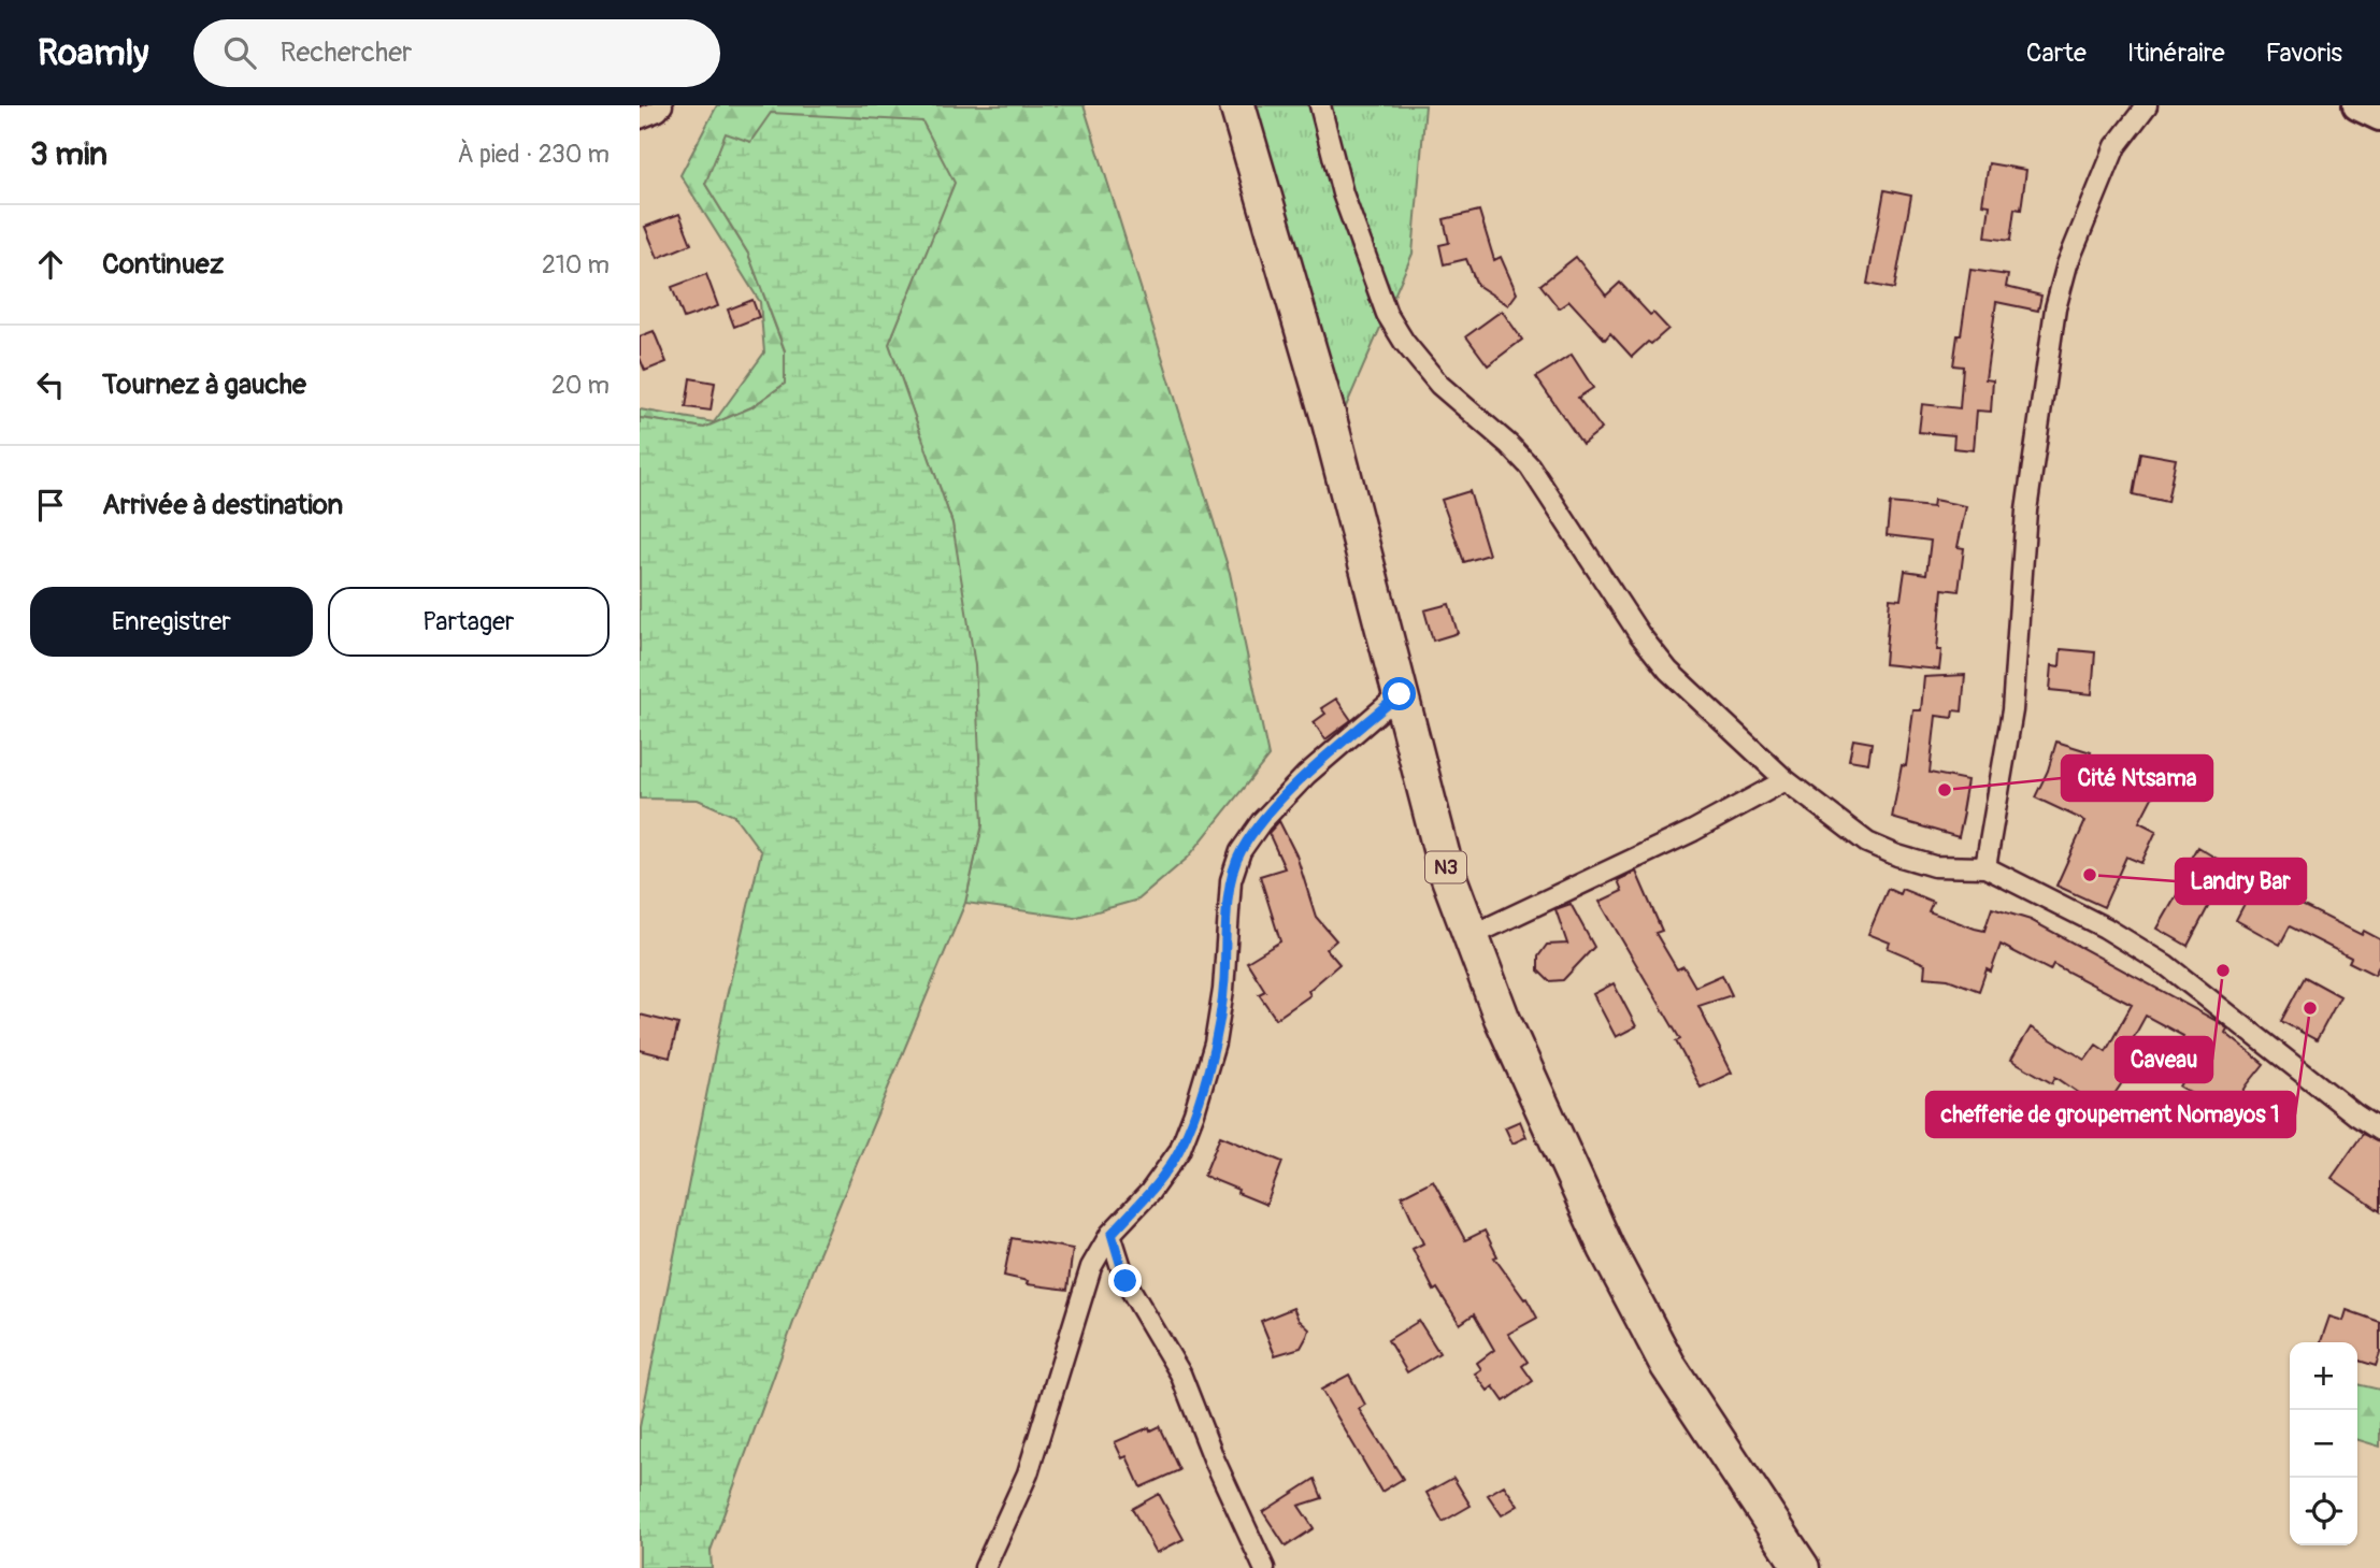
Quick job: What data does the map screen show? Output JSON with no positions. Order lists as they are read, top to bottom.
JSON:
{
  "streets": {
    "highway": ["N3"]
  },
  "places": [
    "Cité Ntsama",
    "Landry Bar",
    "Caveau",
    "chefferie de groupement Nomayos 1"
  ],
  "page": {
    "header": "Roamly",
    "search": "Rechercher",
    "nav": ["Carte", "Itinéraire", "Favoris"],
    "heading": ["3 min", "À pied · 230 m"],
    "list": [
      ["Continuez", "210 m"],
      ["Tournez à gauche", "20 m"],
      "Arrivée à destination"
    ],
    "buttons": ["Enregistrer", "Partager"],
    "map_buttons": ["+", "−"]
  }
}
